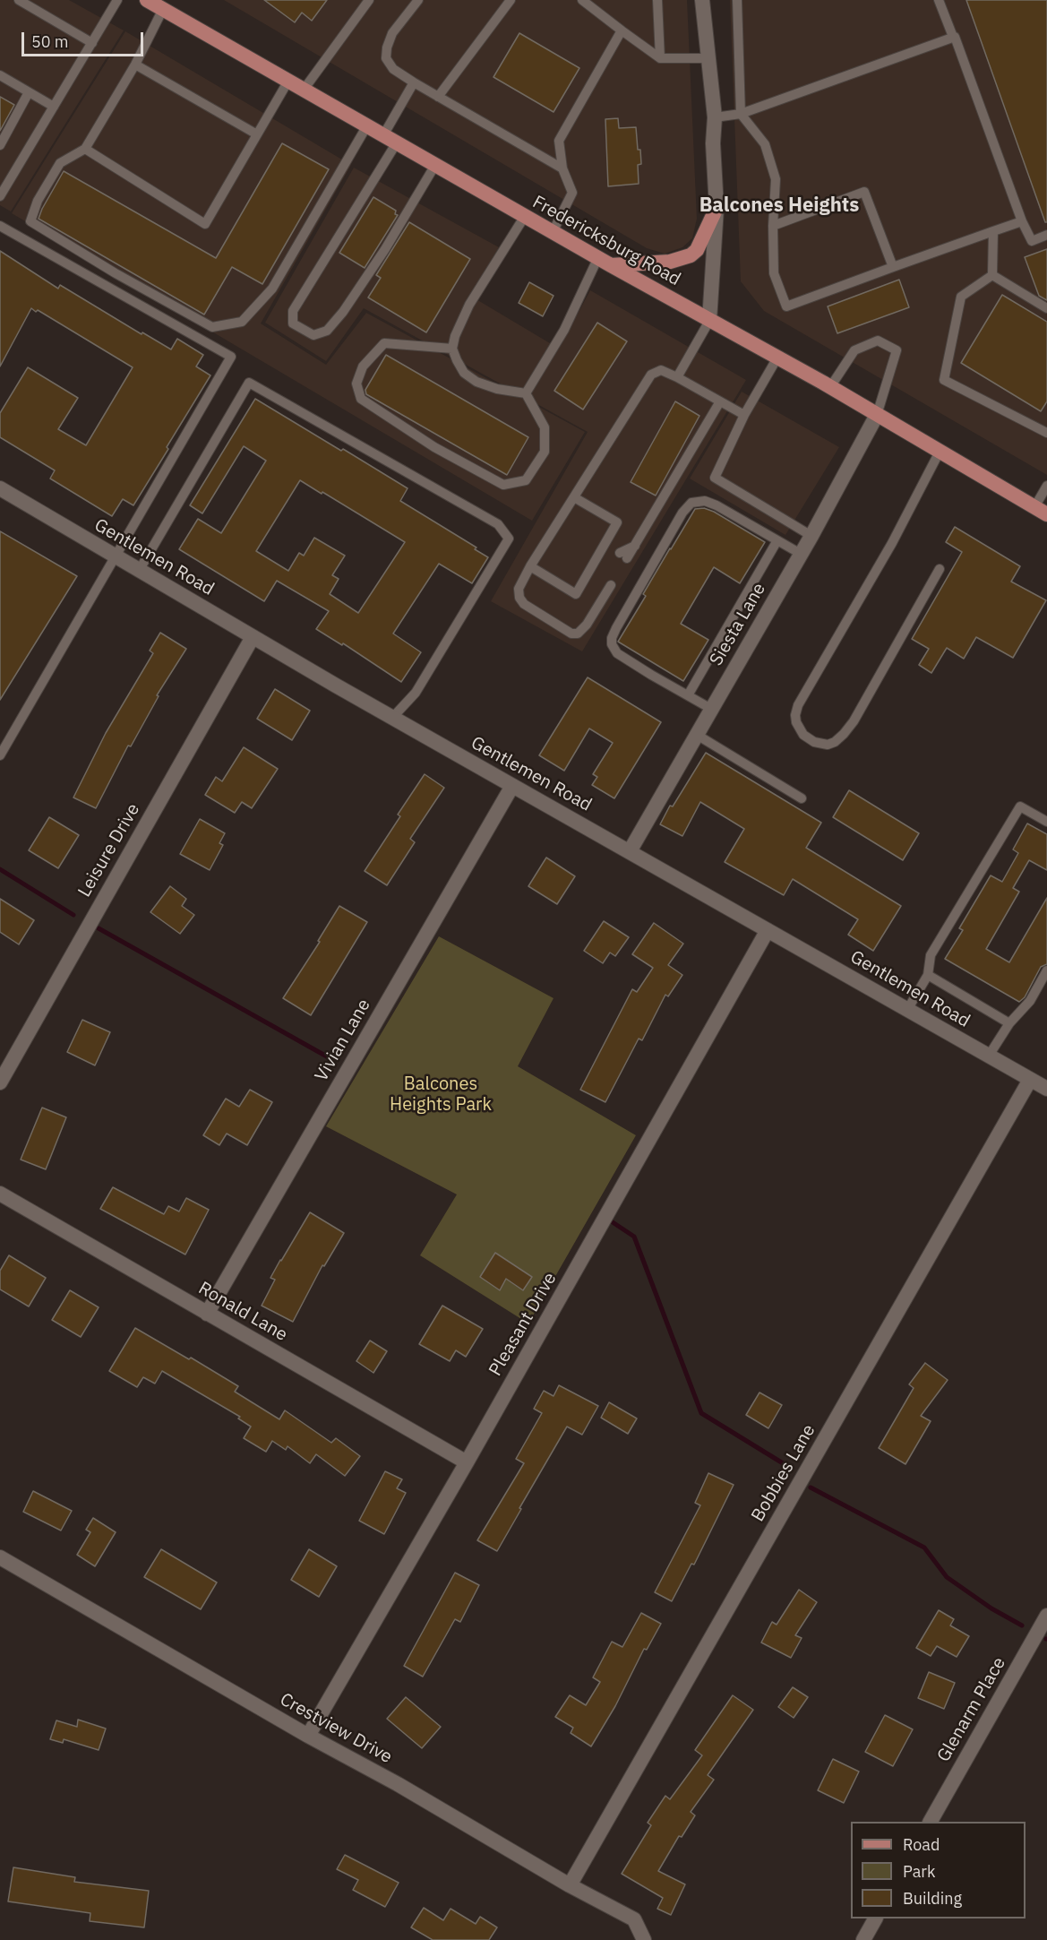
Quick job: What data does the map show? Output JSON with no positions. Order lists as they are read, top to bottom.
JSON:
{
  "streets": {
    "main road": ["Fredericksburg Road"],
    "street": [
      "Gentlemen Road",
      "Siesta Lane",
      "Leisure Drive",
      "Vivian Lane",
      "Ronald Lane",
      "Pleasant Drive",
      "Bobbies Lane",
      "Glenarm Place",
      "Crestview Drive"
    ]
  },
  "crossings": [
    ["Fredericksburg Road", "Siesta Lane"],
    ["Gentlemen Road", "Siesta Lane"],
    ["Gentlemen Road", "Leisure Drive"],
    ["Gentlemen Road", "Vivian Lane"],
    ["Gentlemen Road", "Pleasant Drive"],
    ["Gentlemen Road", "Bobbies Lane"],
    ["Vivian Lane", "Ronald Lane"],
    ["Ronald Lane", "Pleasant Drive"],
    ["Pleasant Drive", "Crestview Drive"],
    ["Bobbies Lane", "Crestview Drive"]
  ],
  "districts": ["Balcones Heights"],
  "parks": ["Balcones Heights Park"],
  "legend": ["Road", "Park", "Building"],
  "scale_bar": "50 m"
}
